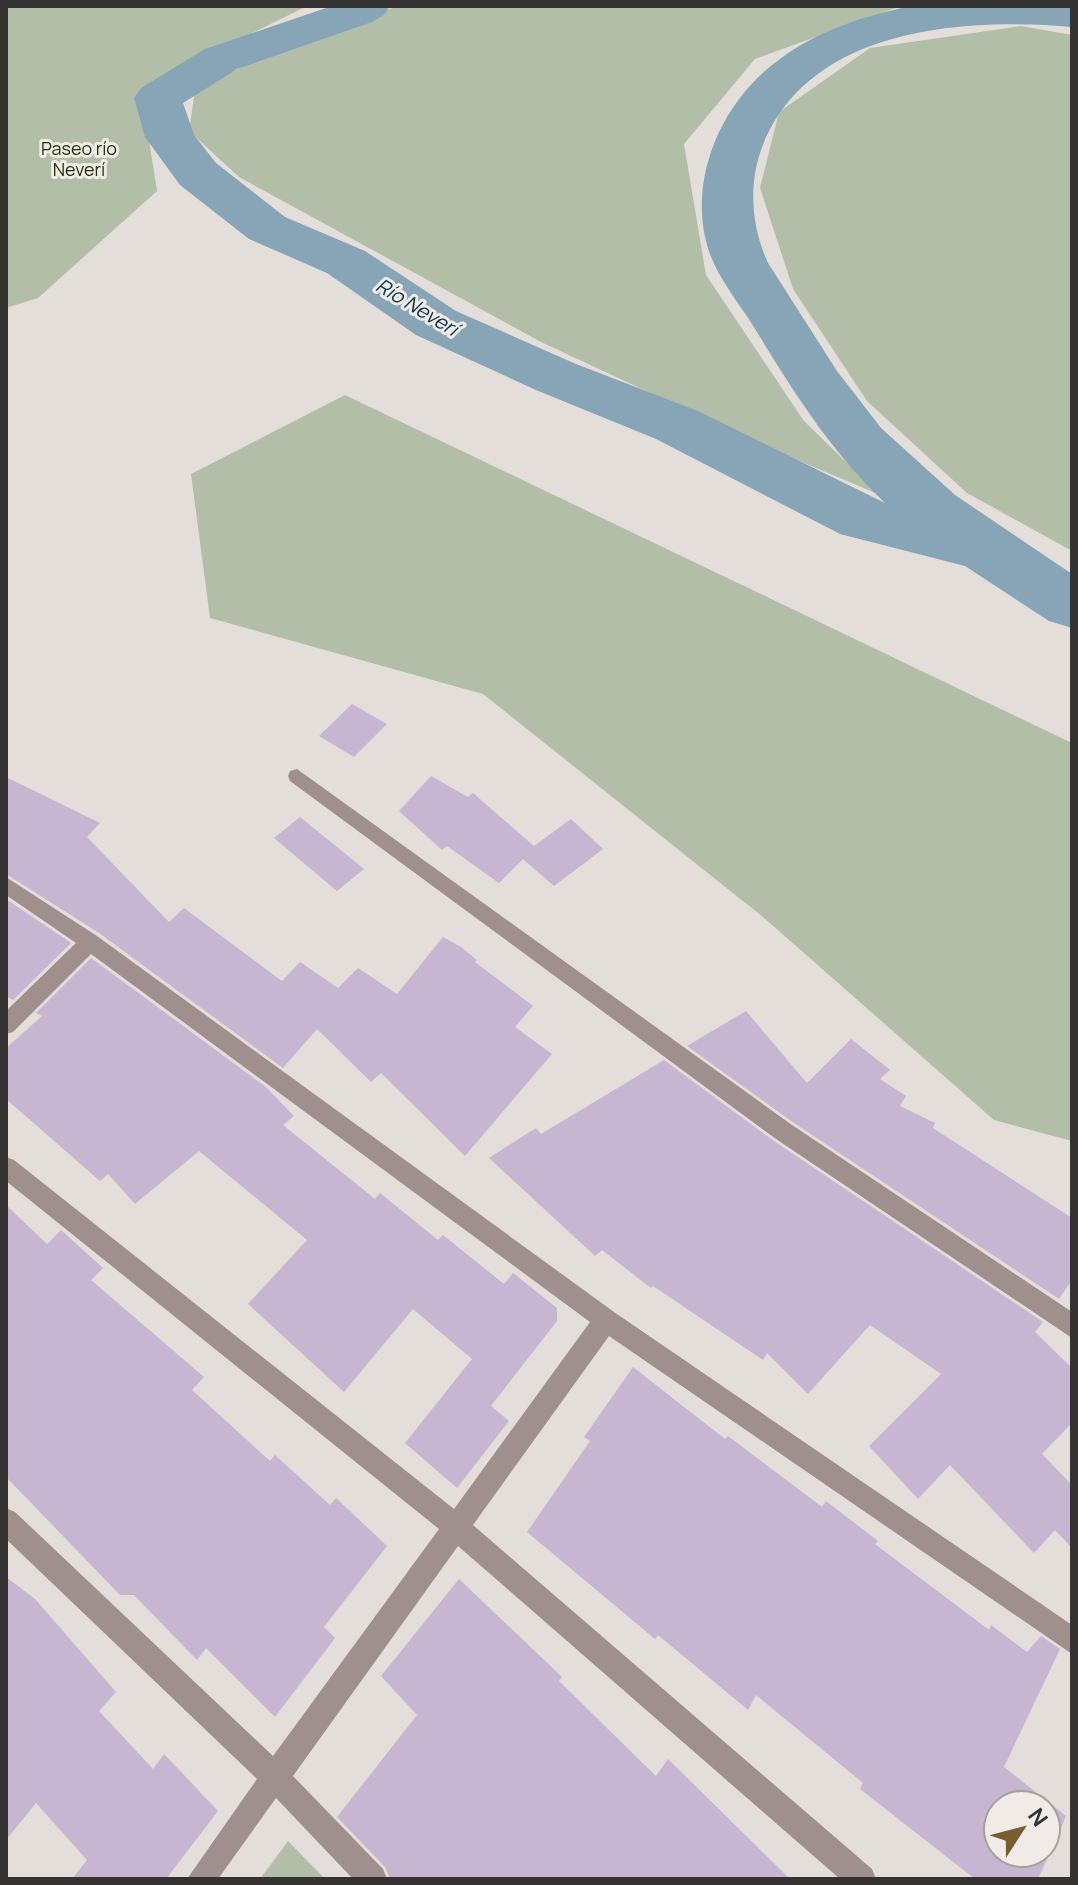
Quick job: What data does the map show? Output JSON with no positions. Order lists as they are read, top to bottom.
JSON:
{
  "water": ["Río Neverí"],
  "parks": ["Paseo río Neverí"],
  "north": "top right"
}
